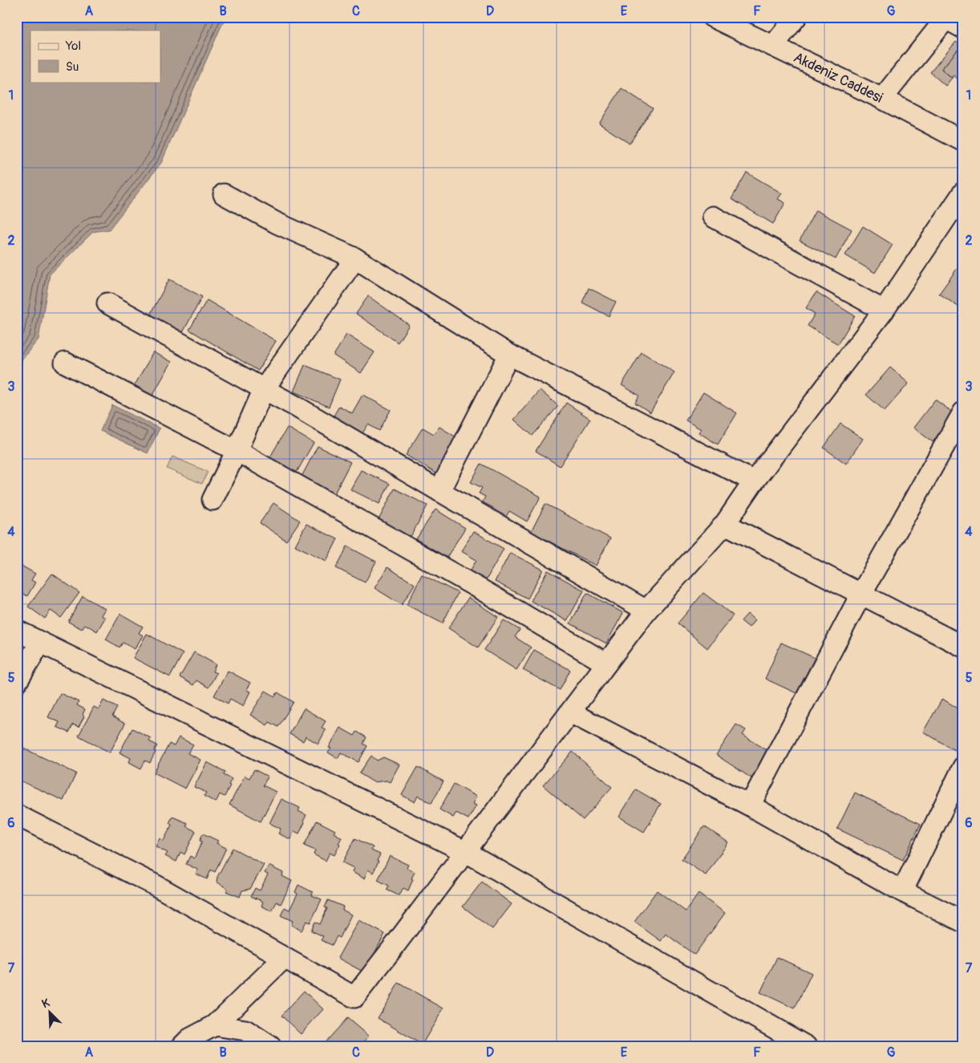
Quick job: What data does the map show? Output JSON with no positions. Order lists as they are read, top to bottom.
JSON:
{
  "streets": {
    "street": ["Akdeniz Caddesi"]
  },
  "legend": ["Yol", "Su"],
  "north": "top left",
  "grid": {
    "columns": [
      "A",
      "B",
      "C",
      "D",
      "E",
      "F",
      "G"
    ],
    "rows": [
      "1",
      "2",
      "3",
      "4",
      "5",
      "6",
      "7"
    ]
  }
}
